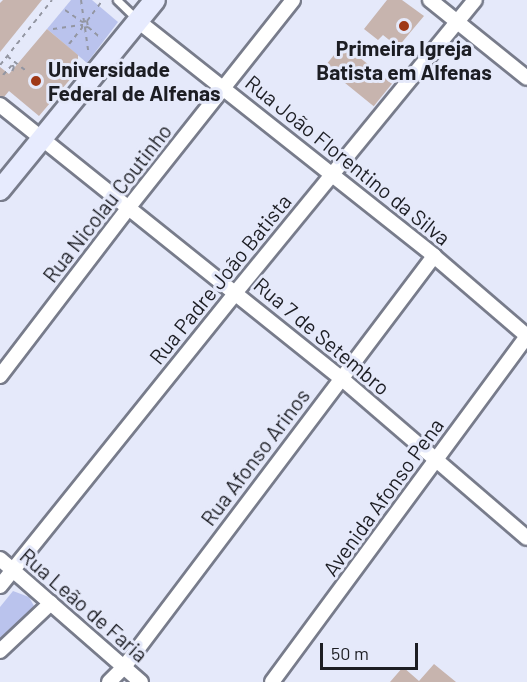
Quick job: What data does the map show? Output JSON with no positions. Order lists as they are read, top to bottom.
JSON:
{
  "streets": {
    "street": [
      "Rua João Florentino da Silva",
      "Rua Nicolau Coutinho",
      "Rua Padre João Batista",
      "Rua 7 de Setembro",
      "Rua Afonso Arinos",
      "Avenida Afonso Pena",
      "Rua Leão de Faria"
    ]
  },
  "crossings": [
    ["Rua João Florentino da Silva", "Rua Nicolau Coutinho"],
    ["Rua João Florentino da Silva", "Rua Padre João Batista"],
    ["Rua João Florentino da Silva", "Rua Afonso Arinos"],
    ["Rua João Florentino da Silva", "Avenida Afonso Pena"],
    ["Rua Nicolau Coutinho", "Rua 7 de Setembro"],
    ["Rua Padre João Batista", "Rua 7 de Setembro"],
    ["Rua Padre João Batista", "Rua Leão de Faria"],
    ["Rua 7 de Setembro", "Rua Afonso Arinos"],
    ["Rua 7 de Setembro", "Avenida Afonso Pena"],
    ["Rua Afonso Arinos", "Rua Leão de Faria"]
  ],
  "places": ["Primeira Igreja Batista em Alfenas", "Universidade Federal de Alfenas"],
  "scale_bar": "50 m"
}
